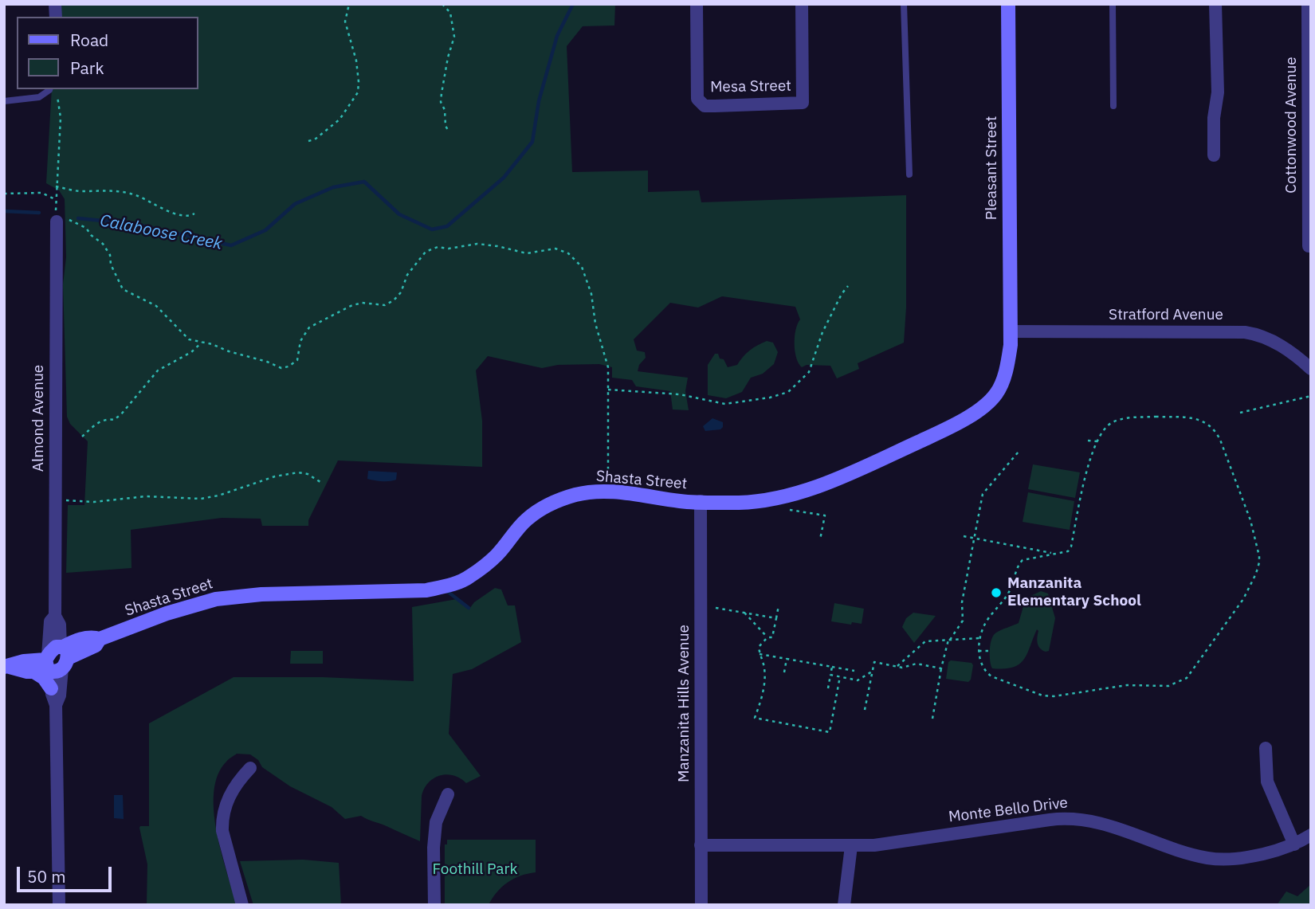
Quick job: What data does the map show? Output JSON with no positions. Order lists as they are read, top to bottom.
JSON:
{
  "streets": {
    "street": [
      "Mesa Street",
      "Cottonwood Avenue",
      "Pleasant Street",
      "Stratford Avenue",
      "Almond Avenue",
      "Shasta Street",
      "Manzanita Hills Avenue",
      "Monte Bello Drive"
    ]
  },
  "crossings": [
    ["Pleasant Street", "Stratford Avenue"],
    ["Pleasant Street", "Shasta Street"],
    ["Stratford Avenue", "Shasta Street"],
    ["Almond Avenue", "Shasta Street"],
    ["Shasta Street", "Manzanita Hills Avenue"],
    ["Manzanita Hills Avenue", "Monte Bello Drive"]
  ],
  "water": ["Calaboose Creek"],
  "parks": ["Foothill Park"],
  "places": ["Manzanita Elementary School"],
  "legend": ["Road", "Park"],
  "scale_bar": "50 m"
}
